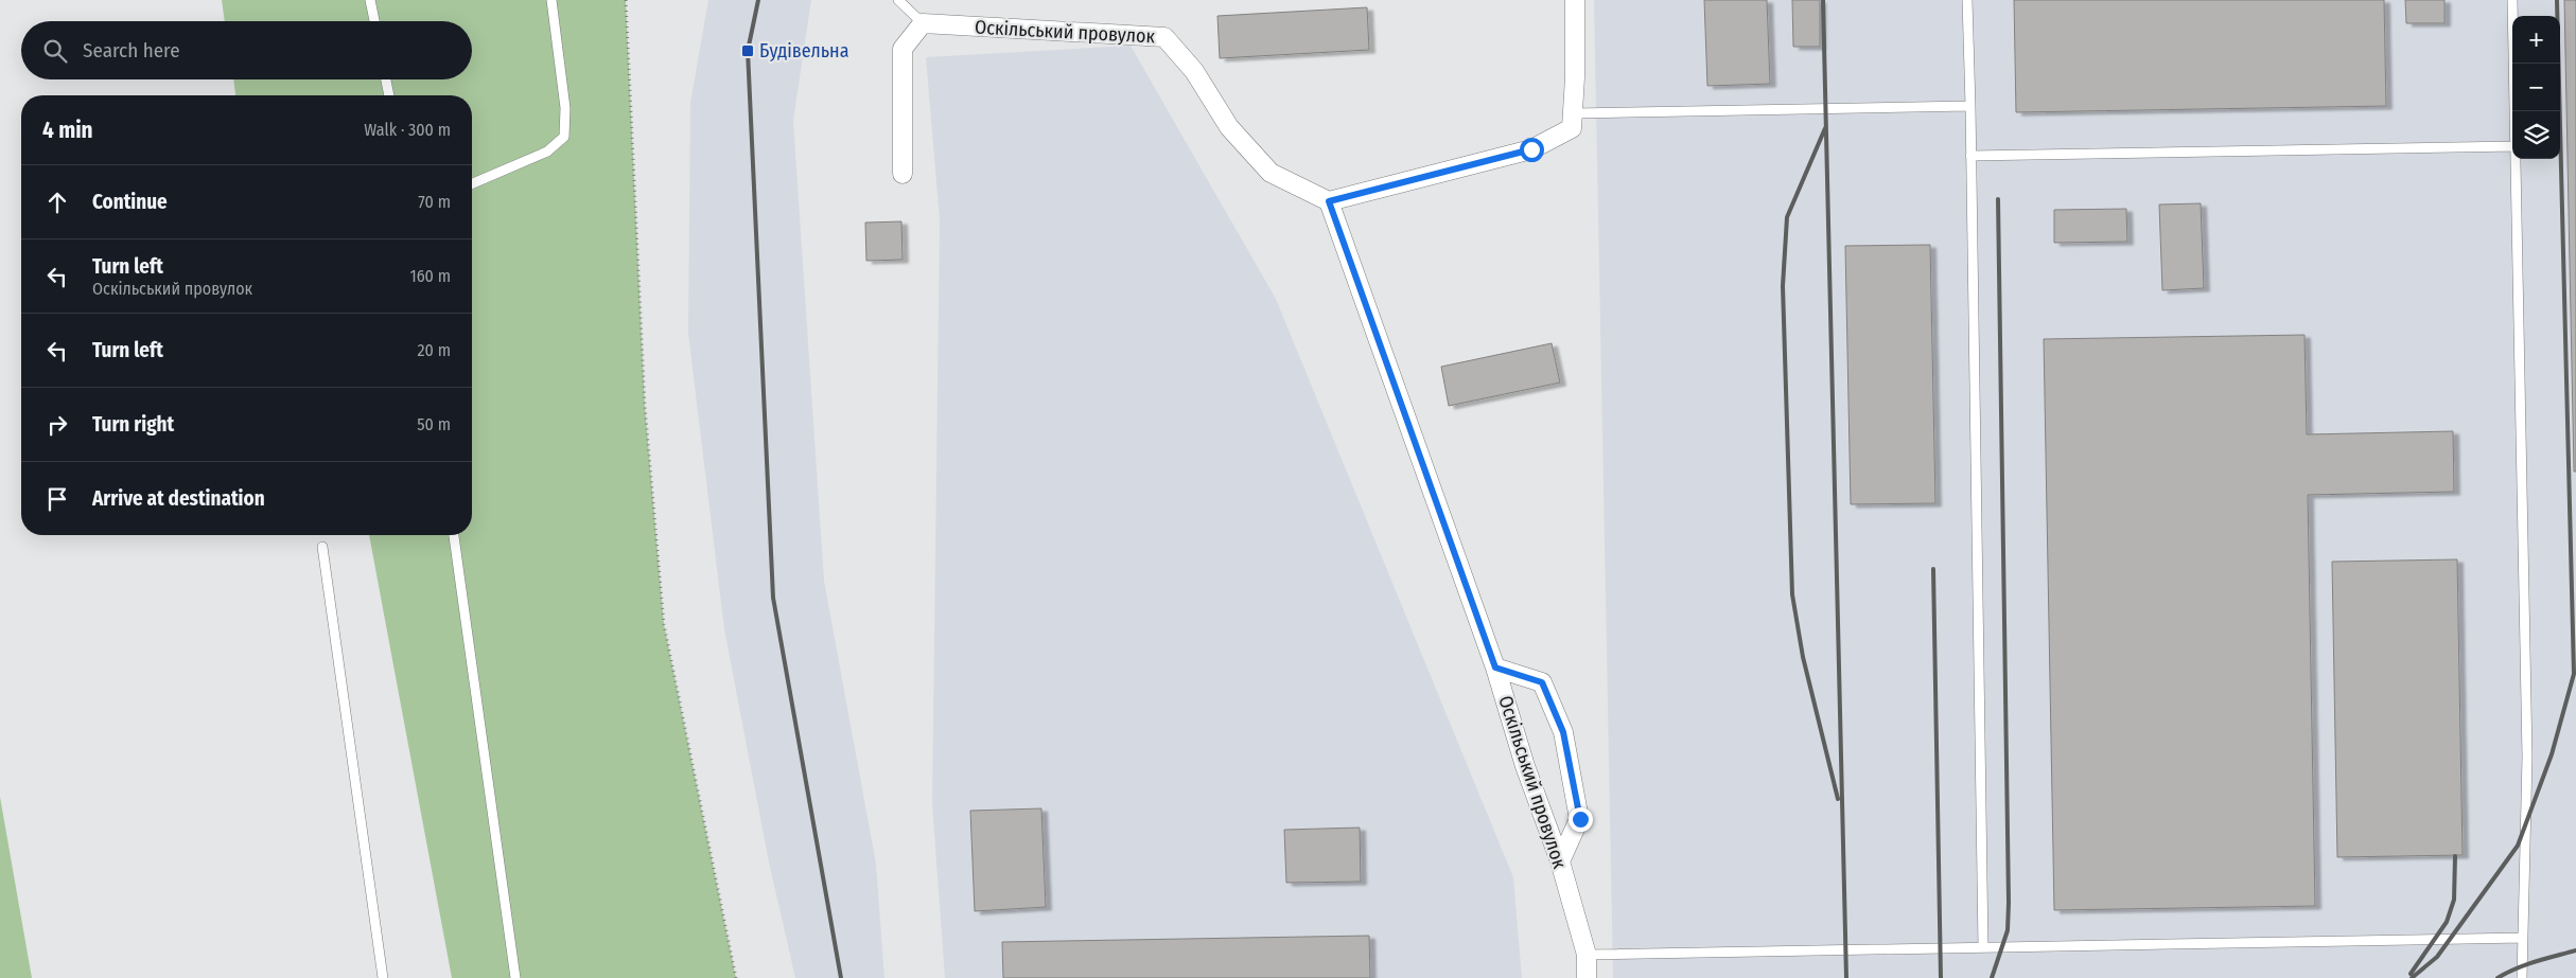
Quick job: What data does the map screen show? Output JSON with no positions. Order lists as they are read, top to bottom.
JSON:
{
  "streets": {
    "street": ["Оскільський провулок"]
  },
  "places": {
    "transit": ["Будівельна"]
  },
  "page": {
    "map_buttons": ["+", "−"],
    "search": "Search here",
    "heading": ["4 min", "Walk · 300 m"],
    "list": [
      ["Continue", "70 m"],
      ["Turn left", "Оскільський провулок", "160 m"],
      ["Turn left", "20 m"],
      ["Turn right", "50 m"],
      "Arrive at destination"
    ]
  }
}
